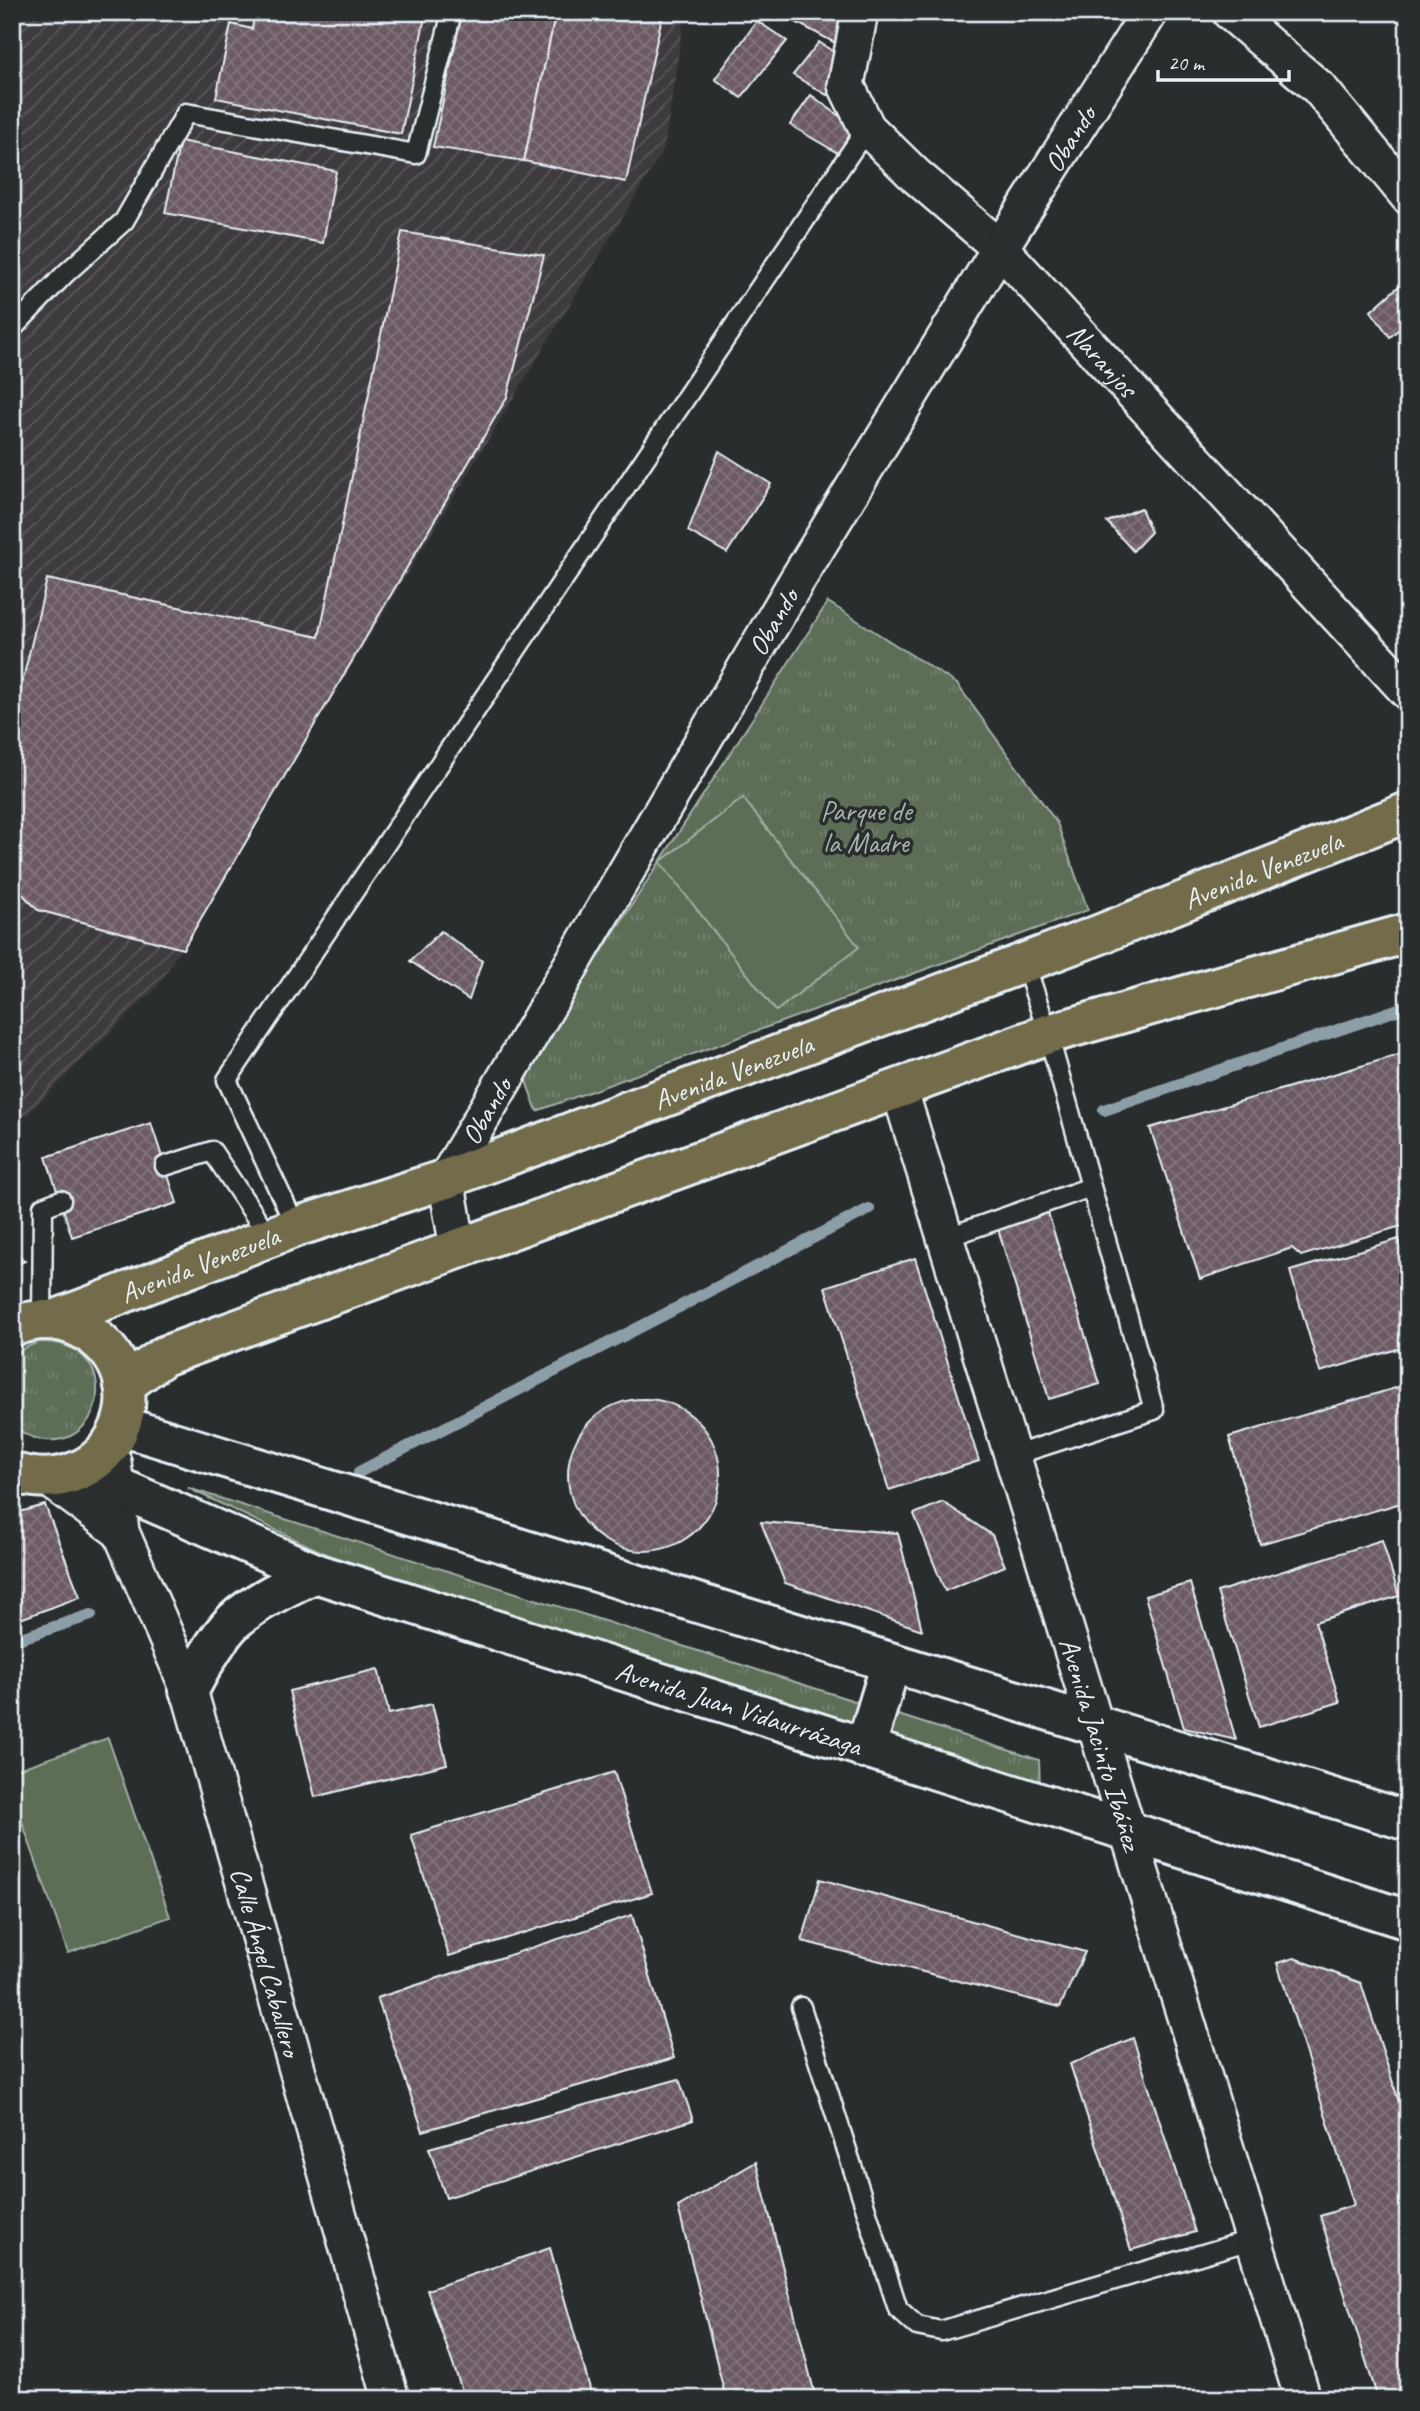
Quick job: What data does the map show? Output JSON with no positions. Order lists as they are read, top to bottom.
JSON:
{
  "streets": {
    "main road": ["Avenida Venezuela", "Avenida Juan Vidaurrázaga"],
    "street": [
      "Obando",
      "Naranjos",
      "Avenida Jacinto Ibáñez",
      "Calle Ángel Caballero"
    ]
  },
  "crossings": [
    ["Obando", "Naranjos"],
    ["Obando", "Avenida Venezuela"],
    ["Avenida Juan Vidaurrázaga", "Avenida Jacinto Ibáñez"],
    ["Avenida Juan Vidaurrázaga", "Calle Ángel Caballero"]
  ],
  "parks": ["Parque de la Madre"],
  "scale_bar": "20 m"
}
